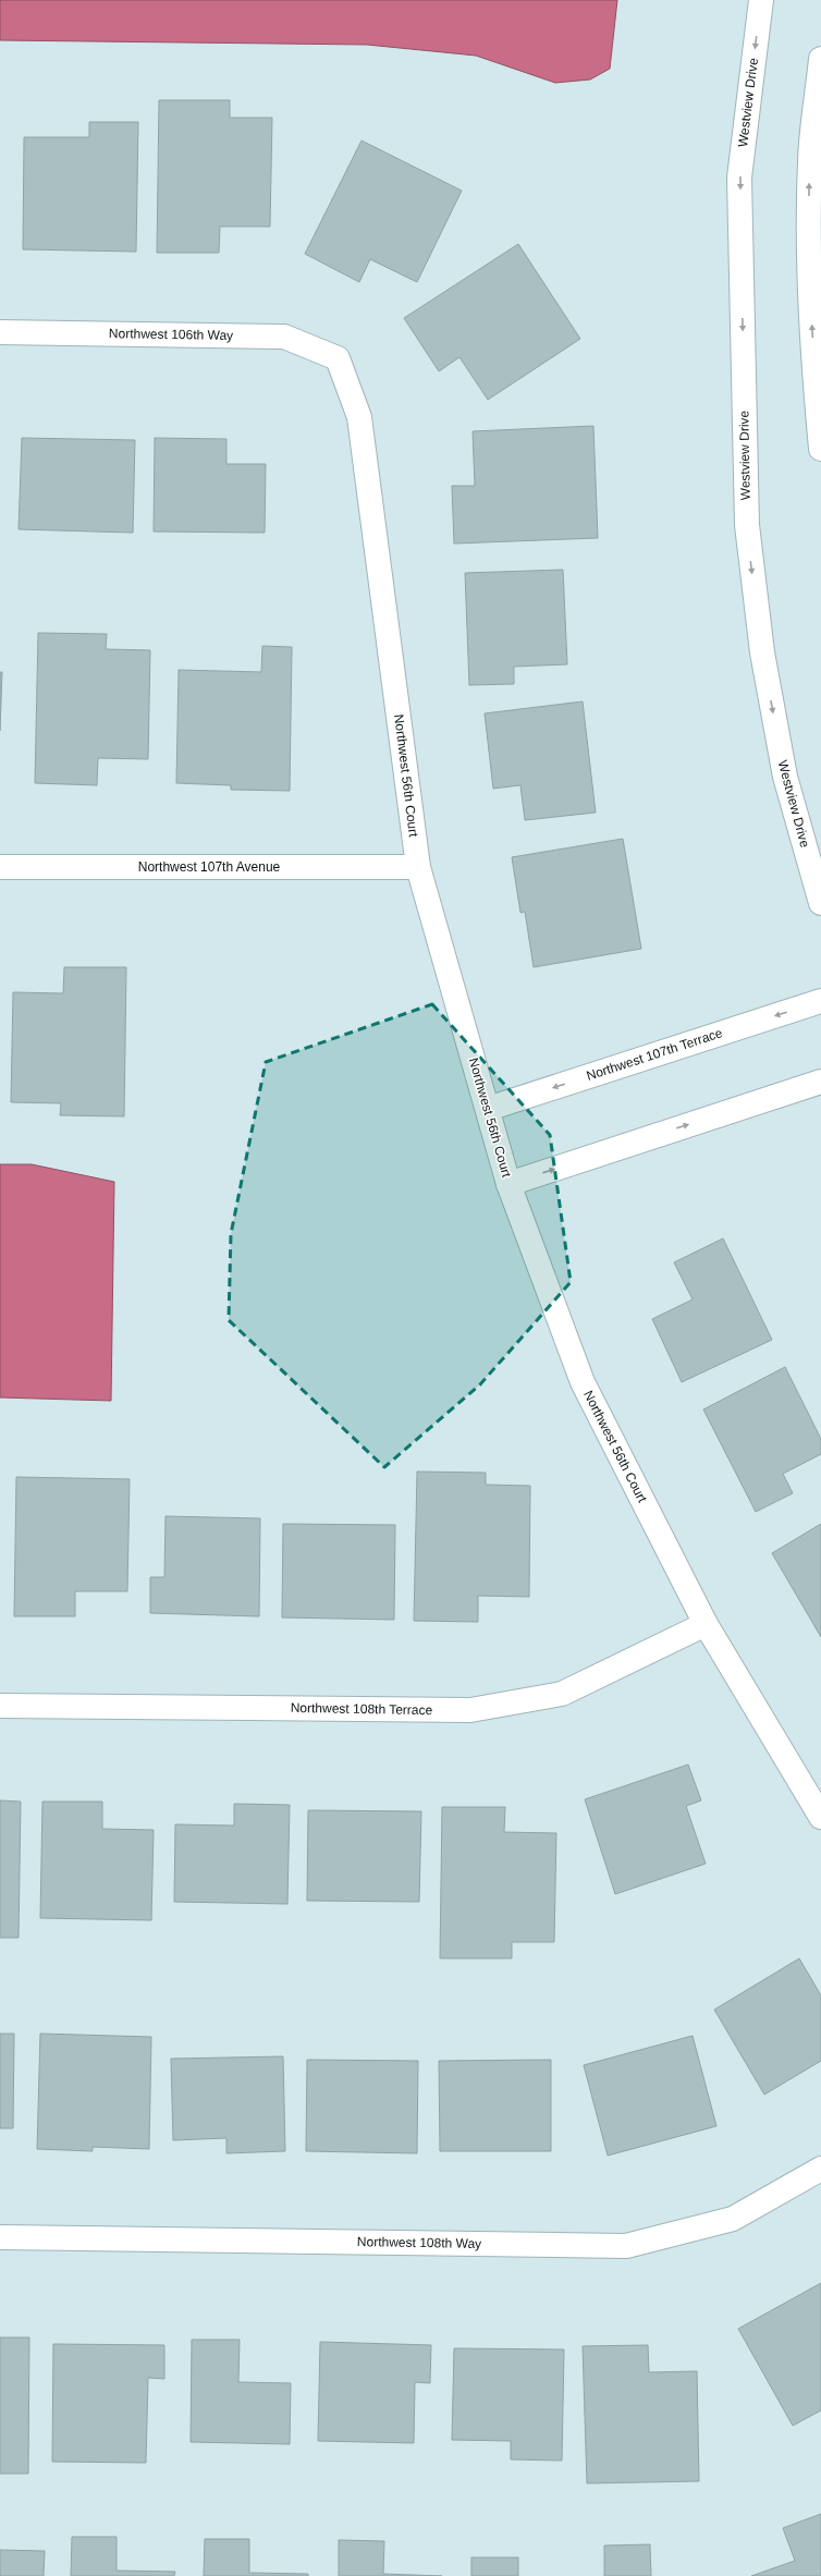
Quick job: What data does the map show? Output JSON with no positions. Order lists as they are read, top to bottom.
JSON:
{
  "streets": {
    "street": [
      "Westview Drive",
      "Northwest 106th Way",
      "Northwest 56th Court",
      "Northwest 107th Avenue",
      "Northwest 107th Terrace",
      "Northwest 108th Terrace",
      "Northwest 108th Way"
    ]
  },
  "crossings": [
    ["Northwest 106th Way", "Northwest 56th Court"],
    ["Northwest 56th Court", "Northwest 107th Avenue"],
    ["Northwest 56th Court", "Northwest 107th Terrace"],
    ["Northwest 56th Court", "Northwest 108th Terrace"]
  ]
}
